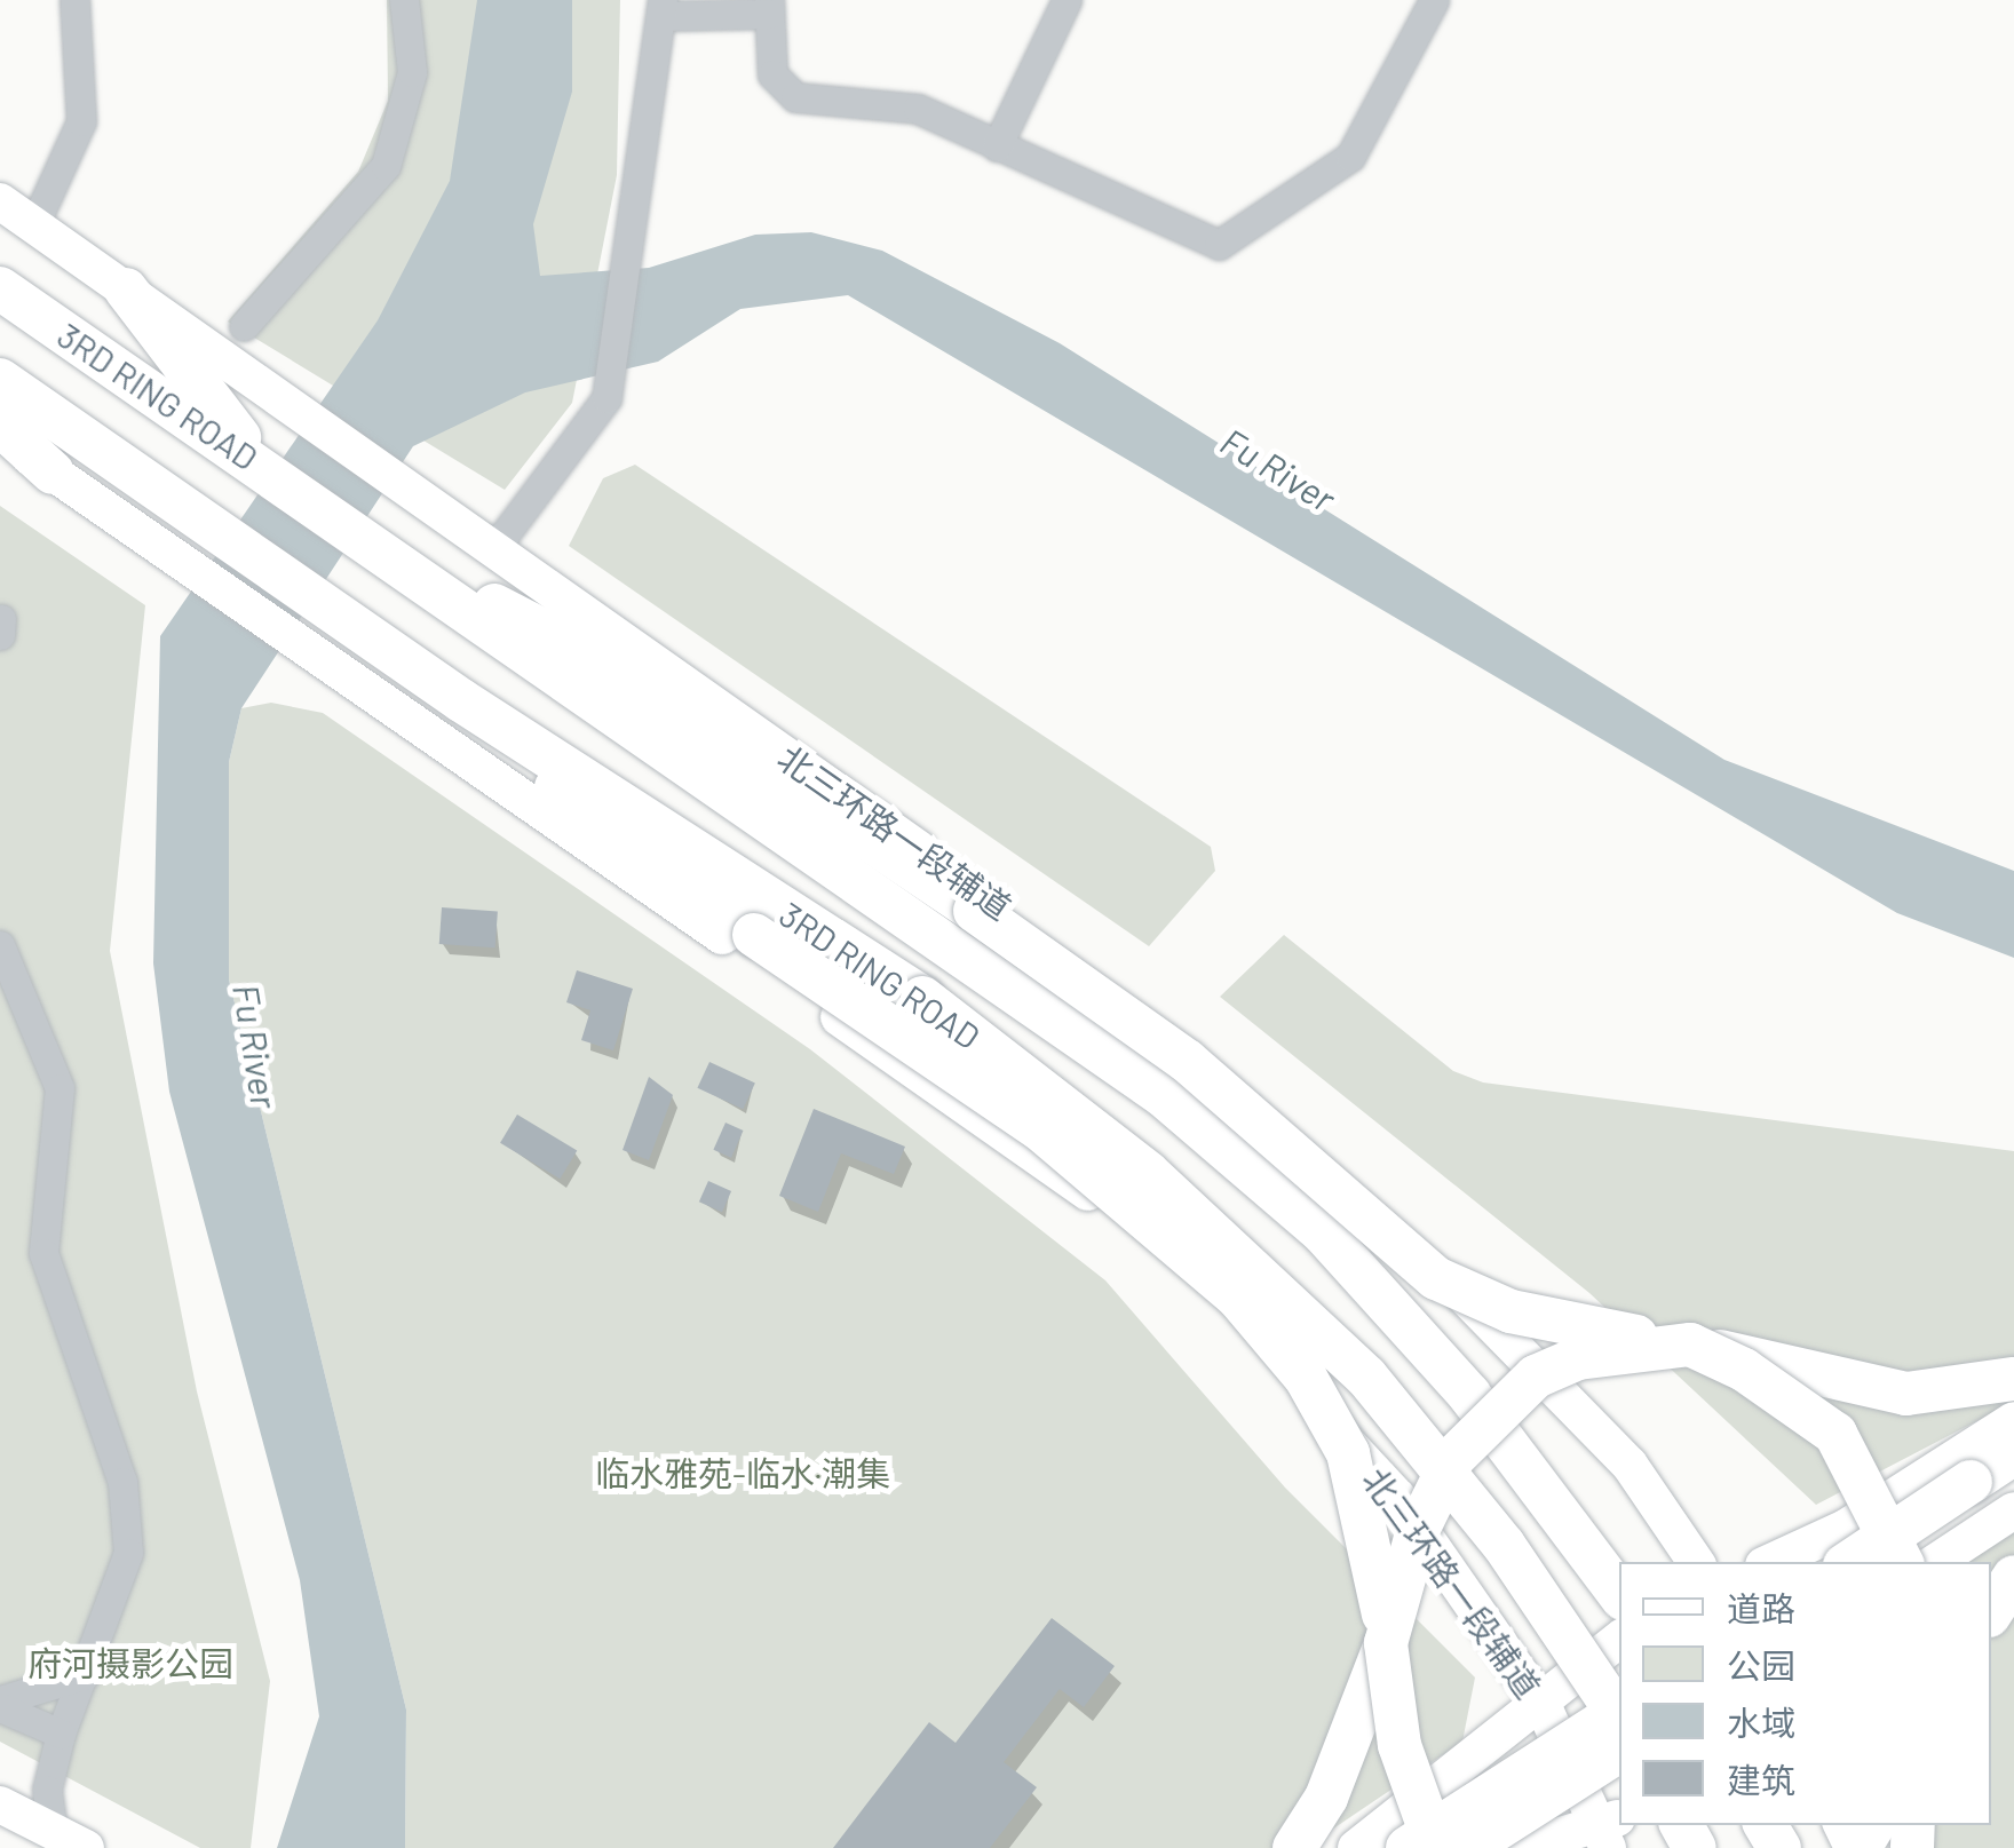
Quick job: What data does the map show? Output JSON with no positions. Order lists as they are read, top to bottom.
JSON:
{
  "streets": {
    "highway": ["3RD RING ROAD"],
    "main road": ["北三环路一段辅道"]
  },
  "water": ["Fu River"],
  "parks": ["临水雅苑-临水·潮集", "府河摄影公园"],
  "legend": [
    "道路",
    "公园",
    "水域",
    "建筑"
  ]
}
